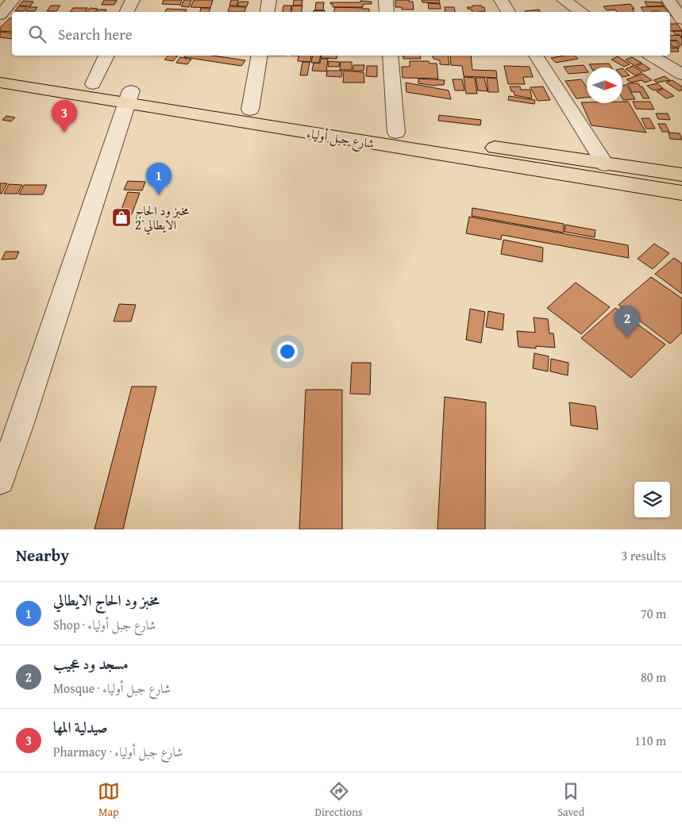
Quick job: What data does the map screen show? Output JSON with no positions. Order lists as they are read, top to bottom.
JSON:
{
  "streets": {
    "main road": ["شارع جبل أولياء"]
  },
  "places": {
    "shop": ["مخبز ود الحاج الايطالي 2"]
  },
  "north": "right",
  "page": {
    "search": "Search here",
    "pins": ["3", "1", "2"],
    "heading": ["Nearby", "3 results"],
    "list": [
      {
        "mark": "1",
        "name": "مخبز ود الحاج الايطالي",
        "note": "Shop · شارع جبل أولياء",
        "value": "70 m"
      },
      {
        "mark": "2",
        "name": "مسجد ود عجيب",
        "note": "Mosque · شارع جبل أولياء",
        "value": "80 m"
      },
      {
        "mark": "3",
        "name": "صيدلية المها",
        "note": "Pharmacy · شارع جبل أولياء",
        "value": "110 m"
      }
    ],
    "nav": ["Map", "Directions", "Saved"]
  }
}
